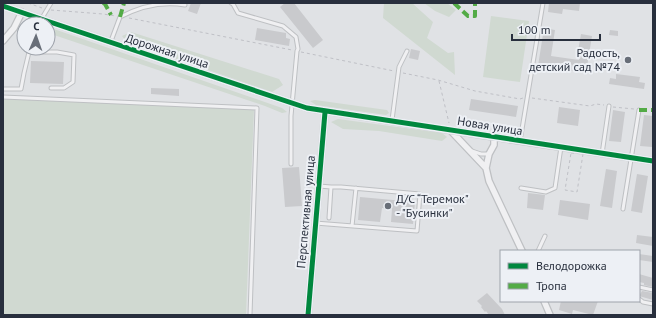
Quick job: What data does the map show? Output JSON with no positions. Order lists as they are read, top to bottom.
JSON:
{
  "streets": {
    "street": ["Дорожная улица", "Новая улица", "Перспективная улица"]
  },
  "crossings": [
    ["Дорожная улица", "Новая улица"],
    ["Дорожная улица", "Перспективная улица"],
    ["Новая улица", "Перспективная улица"]
  ],
  "places": ["Радость, детский сад №74", "Д/С “Теремок\" - \"Бусинки\""],
  "legend": ["Велодорожка", "Тропа"],
  "scale_bar": "100 m",
  "north": "top"
}
